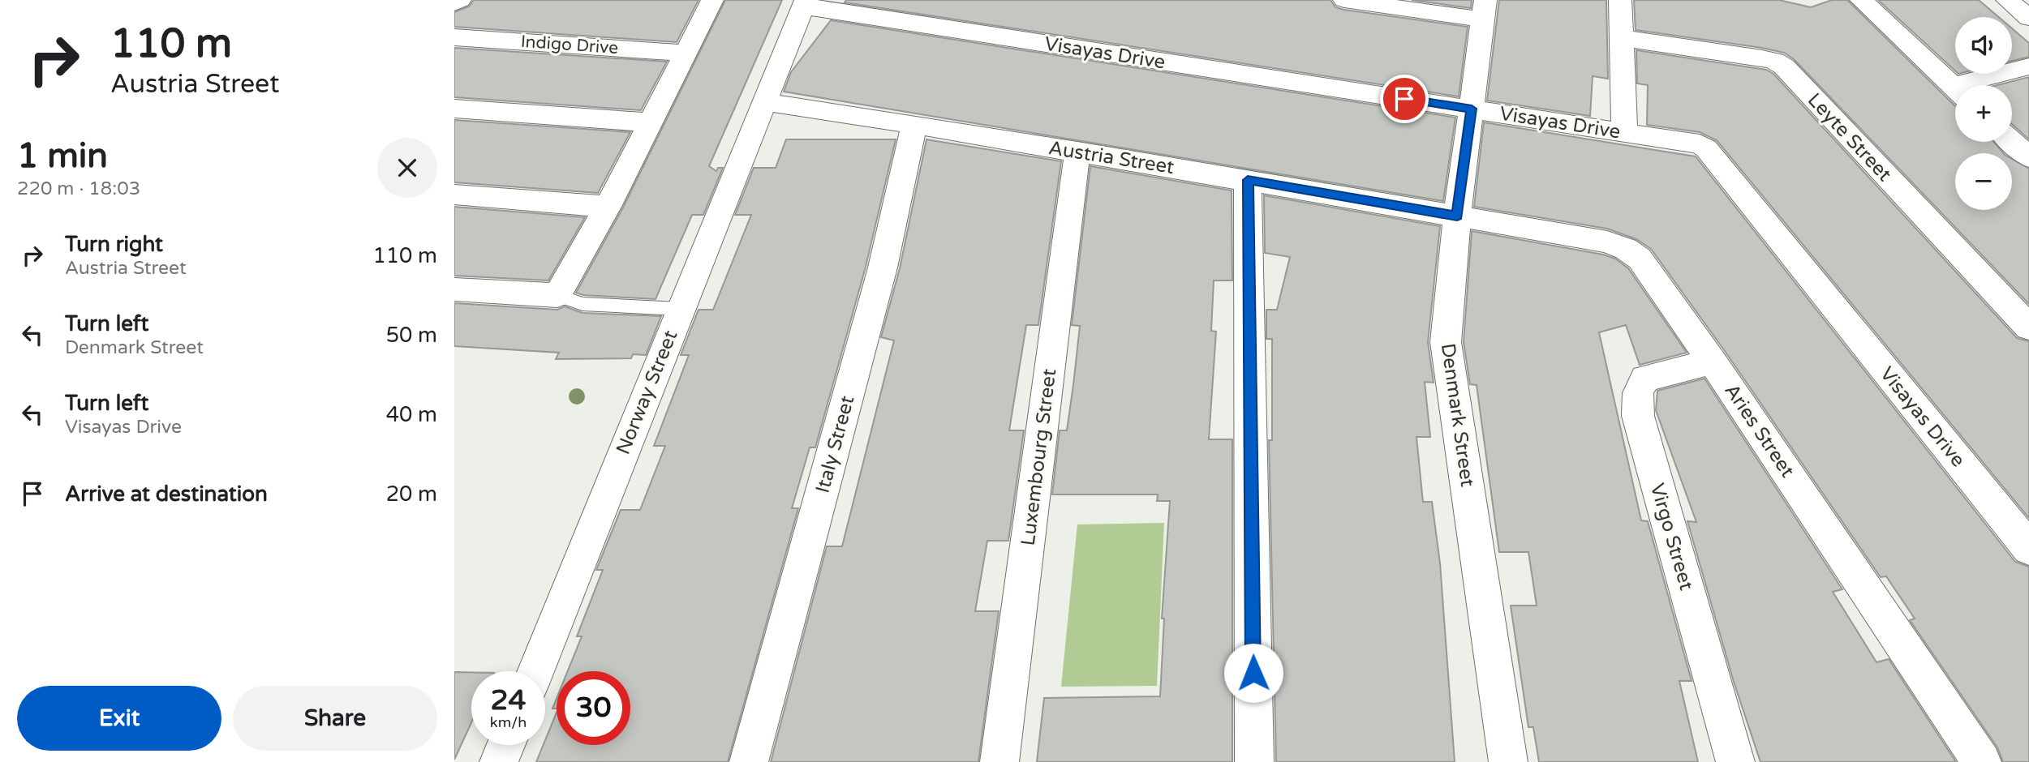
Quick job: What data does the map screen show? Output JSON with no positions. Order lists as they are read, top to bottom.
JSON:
{
  "streets": {
    "street": [
      "Indigo Drive",
      "Visayas Drive",
      "Leyte Street",
      "Austria Street",
      "Norway Street",
      "Denmark Street",
      "Aries Street",
      "Italy Street",
      "Luxembourg Street",
      "Virgo Street"
    ]
  },
  "crossings": [
    ["Visayas Drive", "Norway Street"],
    ["Visayas Drive", "Denmark Street"],
    ["Austria Street", "Norway Street"],
    ["Austria Street", "Denmark Street"],
    ["Austria Street", "Aries Street"],
    ["Austria Street", "Italy Street"],
    ["Austria Street", "Luxembourg Street"],
    ["Denmark Street", "Aries Street"],
    ["Aries Street", "Virgo Street"]
  ],
  "page": {
    "turn": ["110 m", "Austria Street"],
    "map_buttons": ["+", "−"],
    "heading": ["1 min", "220 m · 18:03"],
    "list": [
      {
        "name": "Turn right",
        "note": "Austria Street",
        "value": "110 m"
      },
      {
        "name": "Turn left",
        "note": "Denmark Street",
        "value": "50 m"
      },
      {
        "name": "Turn left",
        "note": "Visayas Drive",
        "value": "40 m"
      },
      {
        "name": "Arrive at destination",
        "value": "20 m"
      }
    ],
    "speed": "24 km/h",
    "limit": "30",
    "buttons": ["Exit", "Share"]
  }
}
